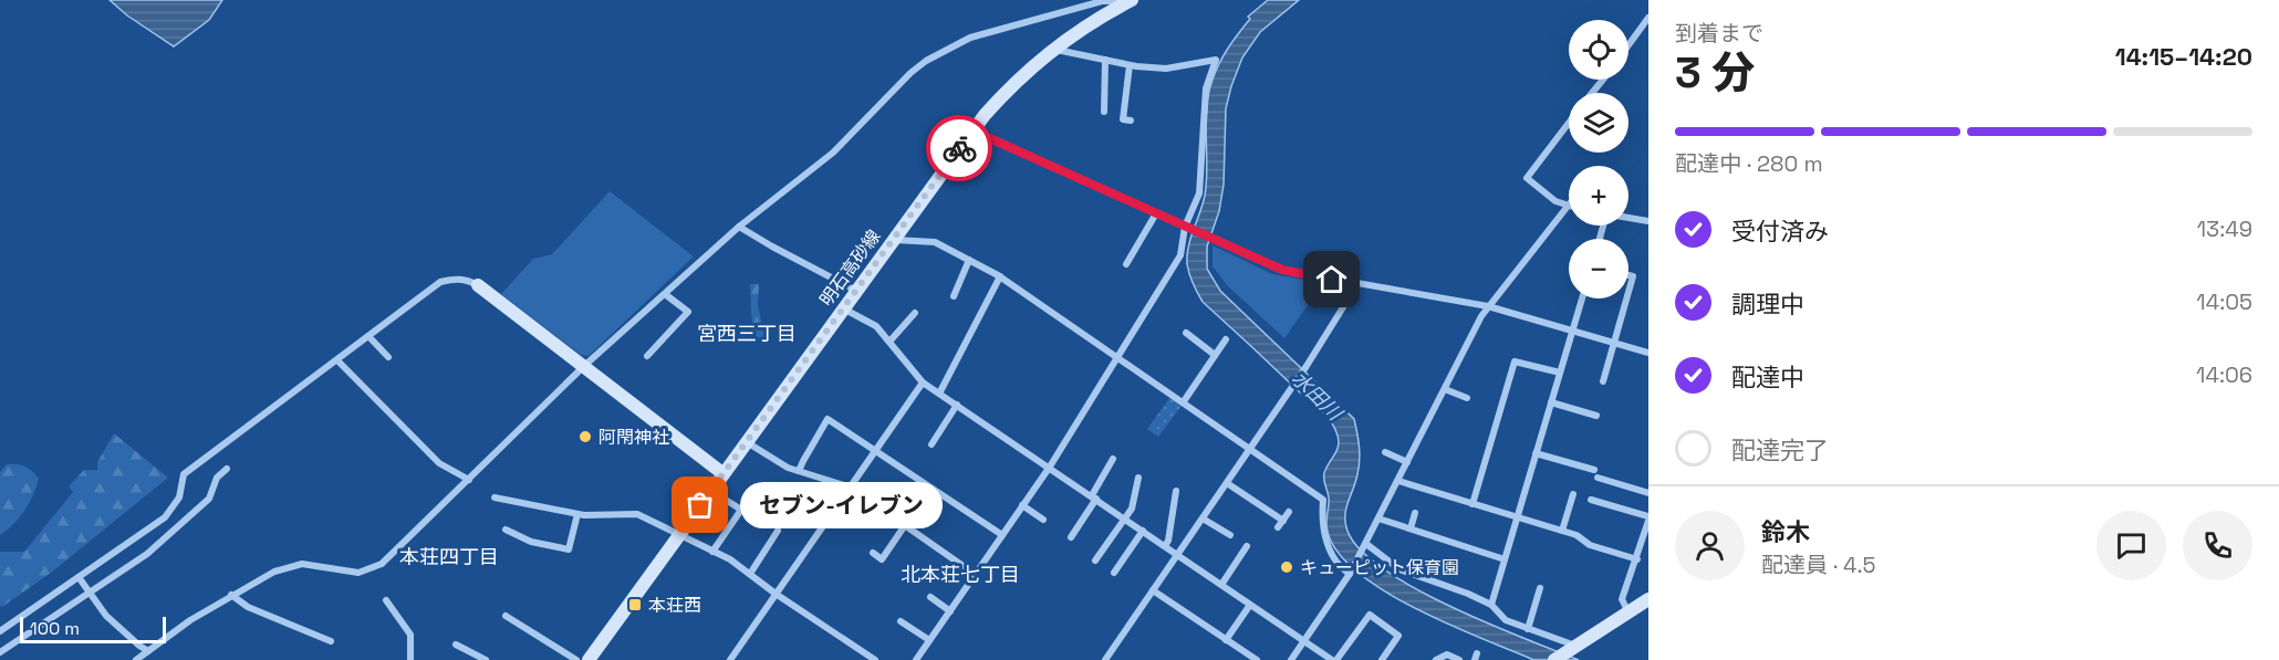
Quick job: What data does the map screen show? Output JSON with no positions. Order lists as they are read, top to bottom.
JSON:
{
  "streets": {
    "main road": ["明石高砂線"]
  },
  "districts": ["宮西三丁目", "本荘四丁目", "北本荘七丁目"],
  "water": ["水田川"],
  "places": {
    "other": ["阿閇神社", "セブン-イレブン", "キューピット保育園"],
    "transit": ["本荘西"]
  },
  "scale_bar": "100 m",
  "page": {
    "heading": ["3 分", "到着まで", "14:15–14:20"],
    "panel": ["鈴木", "配達員 · 4.5"],
    "map_buttons": ["+", "−"],
    "bar": "配達中 · 280 m",
    "list": [
      ["受付済み", "13:49"],
      ["調理中", "14:05"],
      ["配達中", "14:06"],
      "配達完了"
    ],
    "bubble": "セブン-イレブン",
    "scale": "100 m"
  }
}
